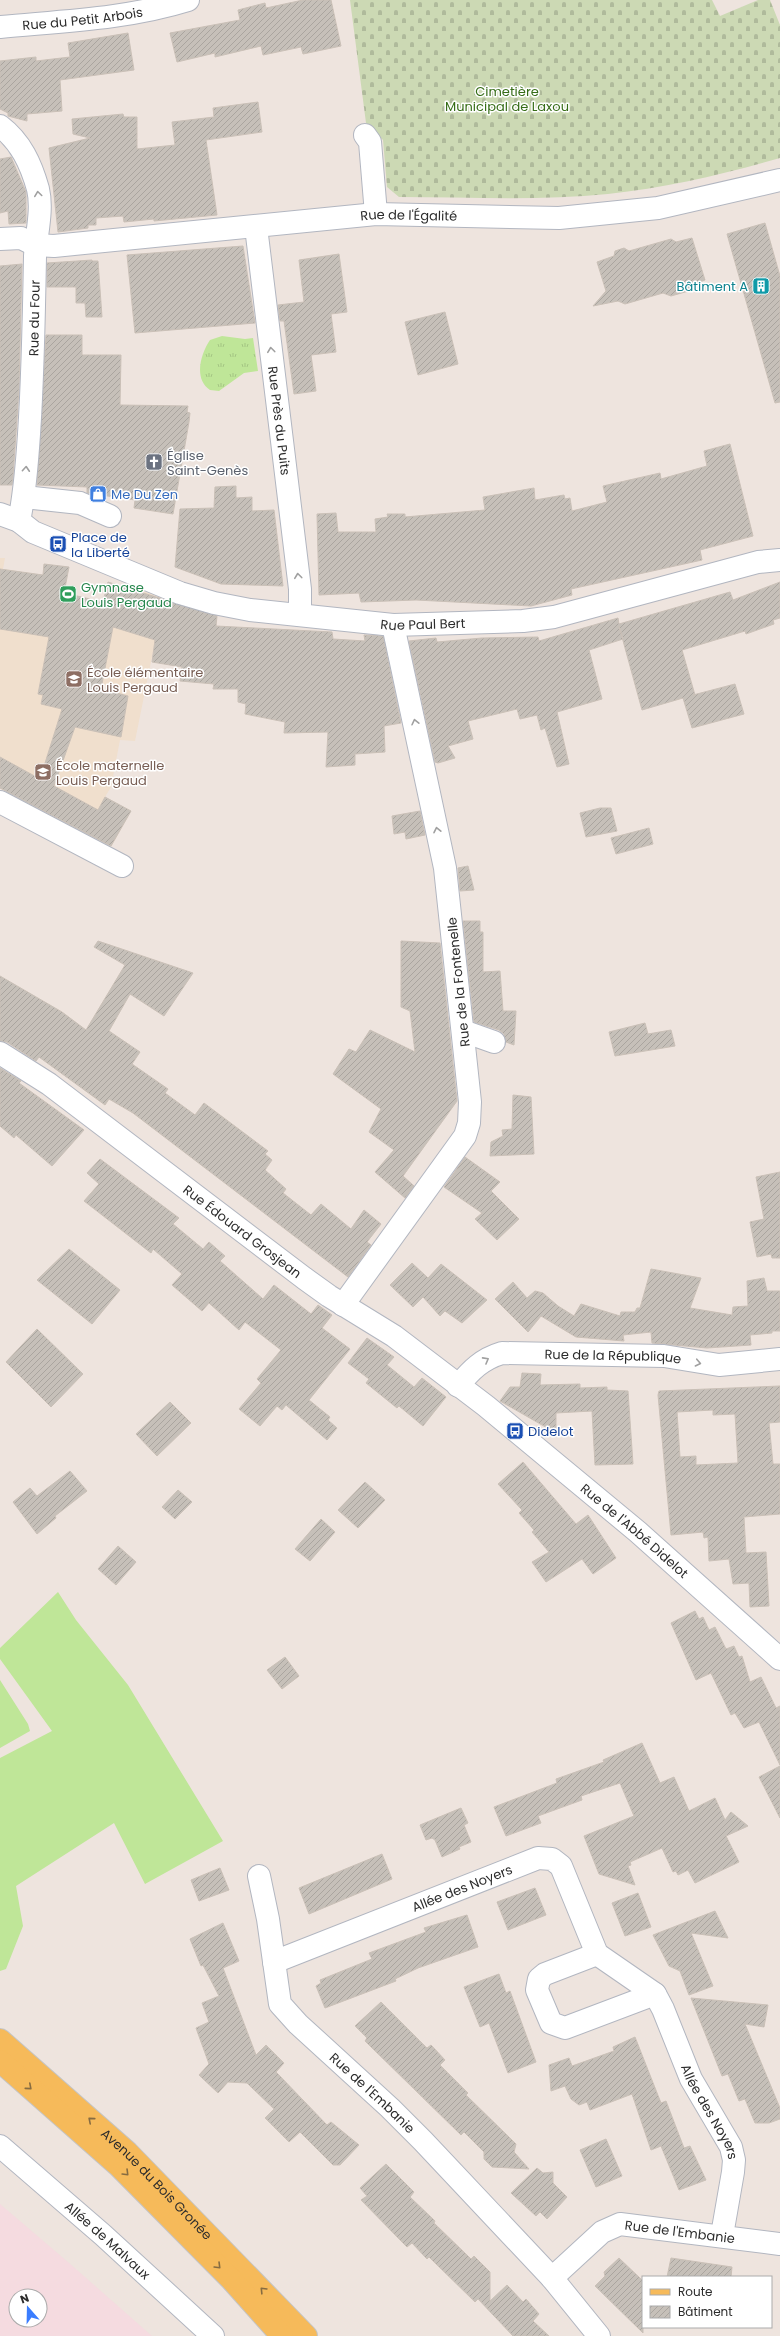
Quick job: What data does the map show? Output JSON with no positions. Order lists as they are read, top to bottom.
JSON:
{
  "streets": {
    "main road": ["Avenue du Bois Gronée"],
    "street": [
      "Rue du Petit Arbois",
      "Rue de l'Égalité",
      "Rue du Four",
      "Rue Près du Puits",
      "Rue Paul Bert",
      "Rue de la Fontenelle",
      "Rue Édouard Grosjean",
      "Rue de la République",
      "Rue de l'Abbé Didelot",
      "Allée des Noyers",
      "Rue de l'Embanie",
      "Allée de Malvaux"
    ]
  },
  "crossings": [
    ["Rue de l'Égalité", "Rue du Four"],
    ["Rue de l'Égalité", "Rue Près du Puits"],
    ["Rue du Four", "Rue Paul Bert"],
    ["Rue Près du Puits", "Rue Paul Bert"],
    ["Rue Paul Bert", "Rue de la Fontenelle"],
    ["Rue de la Fontenelle", "Rue Édouard Grosjean"],
    ["Rue Édouard Grosjean", "Rue de la République"],
    ["Rue Édouard Grosjean", "Rue de l'Abbé Didelot"],
    ["Allée des Noyers", "Rue de l'Embanie"]
  ],
  "one_way": [
    "Rue du Four",
    "Rue Près du Puits",
    "Rue de la Fontenelle",
    "Rue de la République"
  ],
  "parks": ["Cimetière Municipal de Laxou"],
  "places": {
    "building": ["Bâtiment A"],
    "church": ["Église Saint-Genès"],
    "shop": ["Me Du Zen"],
    "bus stop": ["Place de la Liberté", "Didelot"],
    "sports": ["Gymnase Louis Pergaud"],
    "school or university": ["École élémentaire Louis Pergaud", "École maternelle Louis Pergaud"]
  },
  "legend": ["Route", "Bâtiment"],
  "north": "top"
}
